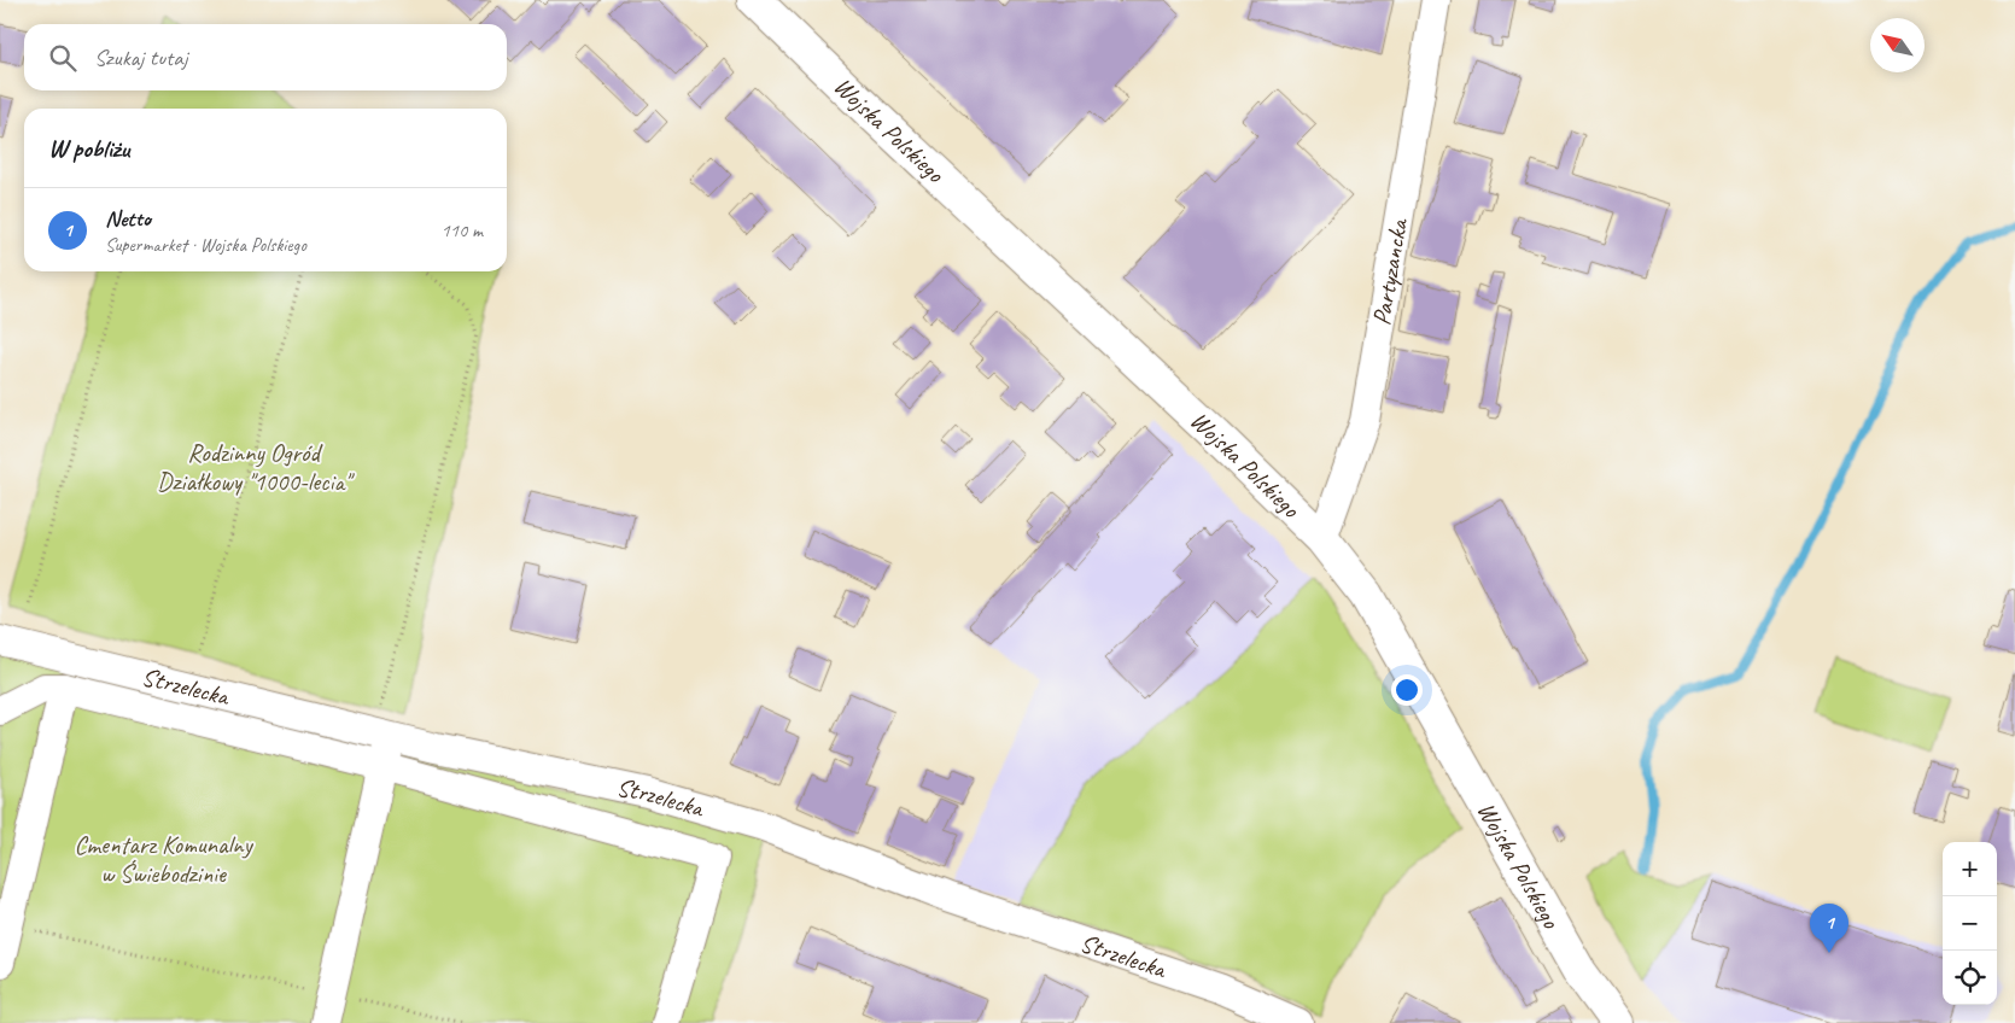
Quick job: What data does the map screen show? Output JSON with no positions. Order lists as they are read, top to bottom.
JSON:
{
  "streets": {
    "street": ["Wojska Polskiego", "Partyzancka", "Strzelecka"]
  },
  "crossings": [
    ["Wojska Polskiego", "Partyzancka"]
  ],
  "parks": ["Rodzinny Ogród Działkowy \"1000-lecia\"", "Cmentarz Komunalny w Świebodzinie"],
  "north": "top left",
  "page": {
    "search": "Szukaj tutaj",
    "heading": "W pobliżu",
    "list": [
      {
        "mark": "1",
        "name": "Netto",
        "note": "Supermarket · Wojska Polskiego",
        "value": "110 m"
      }
    ],
    "map_buttons": ["+", "−"],
    "pins": "1"
  }
}
